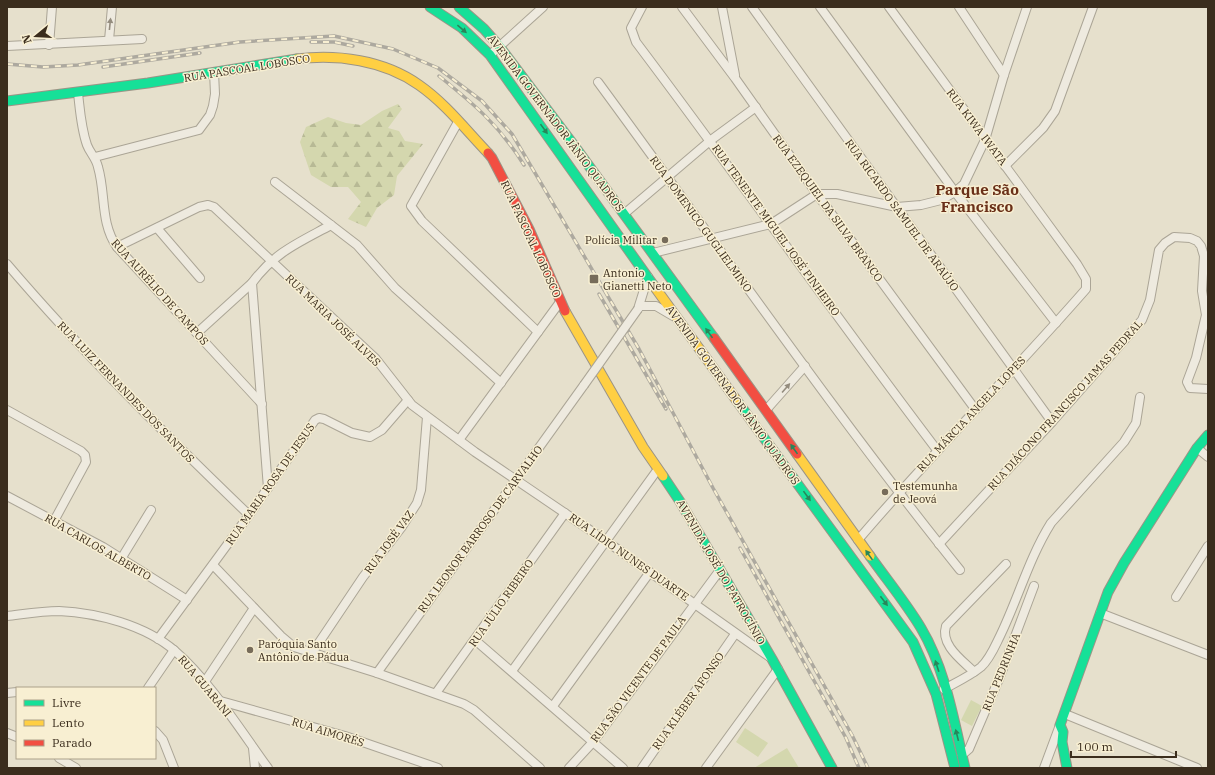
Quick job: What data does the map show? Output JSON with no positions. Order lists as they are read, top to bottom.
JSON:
{
  "streets": {
    "main road": ["RUA PASCOAL LOBOSCO", "AVENIDA GOVERNADOR JÂNIO QUADROS", "AVENIDA JOSÉ DO PATROCÍNIO"],
    "street": [
      "RUA KIWA IWATA",
      "RUA EZEQUIEL DA SILVA BRANCO",
      "RUA RICARDO SAMUEL DE ARAÚJO",
      "RUA DOMENICO GUGLIELMINO",
      "RUA TENENTE MIGUEL JOSÉ PINHEIRO",
      "RUA AURÉLIO DE CAMPOS",
      "RUA MARIA JOSÉ ALVES",
      "RUA LUIZ FERNANDES DOS SANTOS",
      "RUA DIÁCONO FRANCISCO JAMAS PEDRAL",
      "RUA MÁRCIA ANGELA LOPES",
      "RUA MARIA ROSA DE JESUS",
      "RUA LEONOR BARROSO DE CARVALHO",
      "RUA JOSÉ VAZ",
      "RUA CARLOS ALBERTO",
      "RUA LÍDIO NUNES DUARTE",
      "RUA JÚLIO RIBEIRO",
      "RUA PEDRINHA",
      "RUA SÃO VICENTE DE PAULA",
      "RUA GUARANI",
      "RUA KLÉBER AFONSO",
      "RUA AIMORÉS"
    ]
  },
  "crossings": [
    ["RUA PASCOAL LOBOSCO", "RUA AURÉLIO DE CAMPOS"],
    ["RUA PASCOAL LOBOSCO", "AVENIDA JOSÉ DO PATROCÍNIO"],
    ["AVENIDA GOVERNADOR JÂNIO QUADROS", "RUA MÁRCIA ANGELA LOPES"],
    ["AVENIDA GOVERNADOR JÂNIO QUADROS", "RUA LEONOR BARROSO DE CARVALHO"],
    ["RUA KIWA IWATA", "RUA MÁRCIA ANGELA LOPES"],
    ["RUA EZEQUIEL DA SILVA BRANCO", "RUA MÁRCIA ANGELA LOPES"],
    ["RUA RICARDO SAMUEL DE ARAÚJO", "RUA DIÁCONO FRANCISCO JAMAS PEDRAL"],
    ["RUA RICARDO SAMUEL DE ARAÚJO", "RUA MÁRCIA ANGELA LOPES"],
    ["RUA DOMENICO GUGLIELMINO", "RUA DIÁCONO FRANCISCO JAMAS PEDRAL"],
    ["RUA DOMENICO GUGLIELMINO", "RUA MÁRCIA ANGELA LOPES"],
    ["RUA TENENTE MIGUEL JOSÉ PINHEIRO", "RUA MÁRCIA ANGELA LOPES"],
    ["RUA AURÉLIO DE CAMPOS", "RUA MARIA JOSÉ ALVES"],
    ["RUA MARIA JOSÉ ALVES", "RUA MARIA ROSA DE JESUS"],
    ["RUA MARIA JOSÉ ALVES", "RUA JOSÉ VAZ"],
    ["RUA MARIA JOSÉ ALVES", "RUA LÍDIO NUNES DUARTE"],
    ["RUA LUIZ FERNANDES DOS SANTOS", "RUA MARIA ROSA DE JESUS"],
    ["RUA MARIA ROSA DE JESUS", "RUA CARLOS ALBERTO"],
    ["RUA MARIA ROSA DE JESUS", "RUA GUARANI"],
    ["RUA LEONOR BARROSO DE CARVALHO", "RUA LÍDIO NUNES DUARTE"],
    ["RUA LÍDIO NUNES DUARTE", "AVENIDA JOSÉ DO PATROCÍNIO"],
    ["RUA LÍDIO NUNES DUARTE", "RUA JÚLIO RIBEIRO"],
    ["RUA LÍDIO NUNES DUARTE", "RUA SÃO VICENTE DE PAULA"],
    ["RUA LÍDIO NUNES DUARTE", "RUA KLÉBER AFONSO"],
    ["AVENIDA JOSÉ DO PATROCÍNIO", "RUA SÃO VICENTE DE PAULA"],
    ["RUA GUARANI", "RUA AIMORÉS"]
  ],
  "districts": ["Parque São Francisco"],
  "places": {
    "other": ["Polícia Militar", "Testemunha de Jeová", "Paróquia Santo Antônio de Pádua"],
    "transit": ["Antonio Gianetti Neto"]
  },
  "legend": ["Livre", "Lento", "Parado"],
  "scale_bar": "100 m",
  "north": "left"
}
